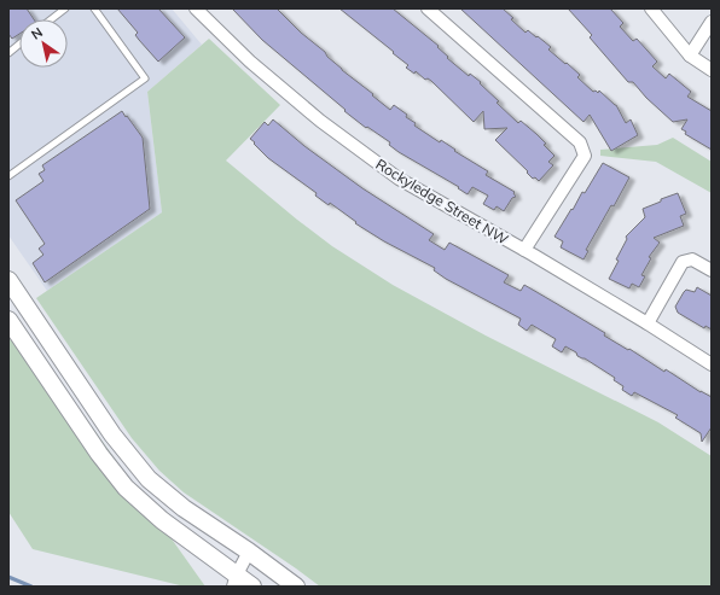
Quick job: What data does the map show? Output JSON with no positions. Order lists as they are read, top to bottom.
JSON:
{
  "streets": {
    "street": ["Rockyledge Street NW"]
  },
  "north": "top left"
}
